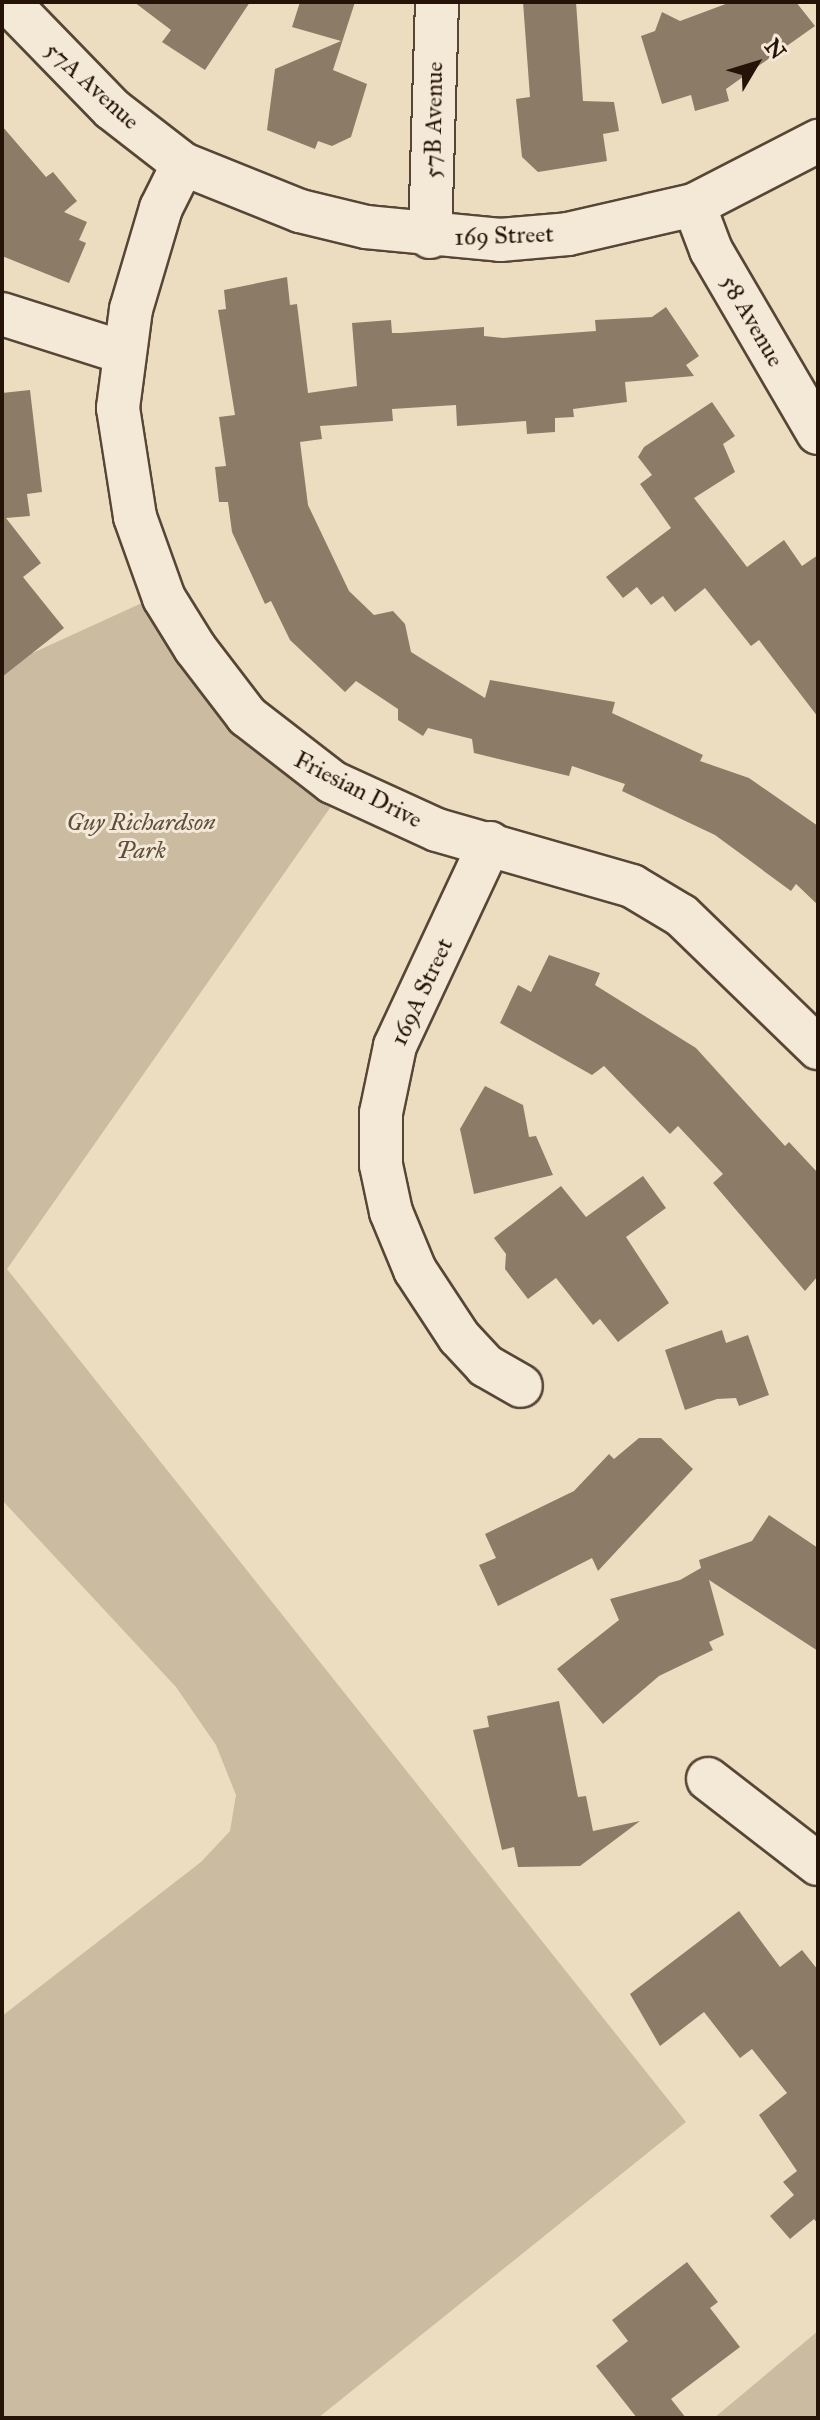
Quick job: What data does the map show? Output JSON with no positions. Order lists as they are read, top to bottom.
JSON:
{
  "streets": {
    "street": [
      "57A Avenue",
      "57B Avenue",
      "169 Street",
      "58 Avenue",
      "Friesian Drive",
      "169A Street"
    ]
  },
  "crossings": [
    ["57A Avenue", "169 Street"],
    ["57A Avenue", "Friesian Drive"],
    ["57B Avenue", "169 Street"],
    ["169 Street", "58 Avenue"],
    ["169 Street", "Friesian Drive"],
    ["Friesian Drive", "169A Street"]
  ],
  "parks": ["Guy Richardson Park"],
  "north": "top right"
}
